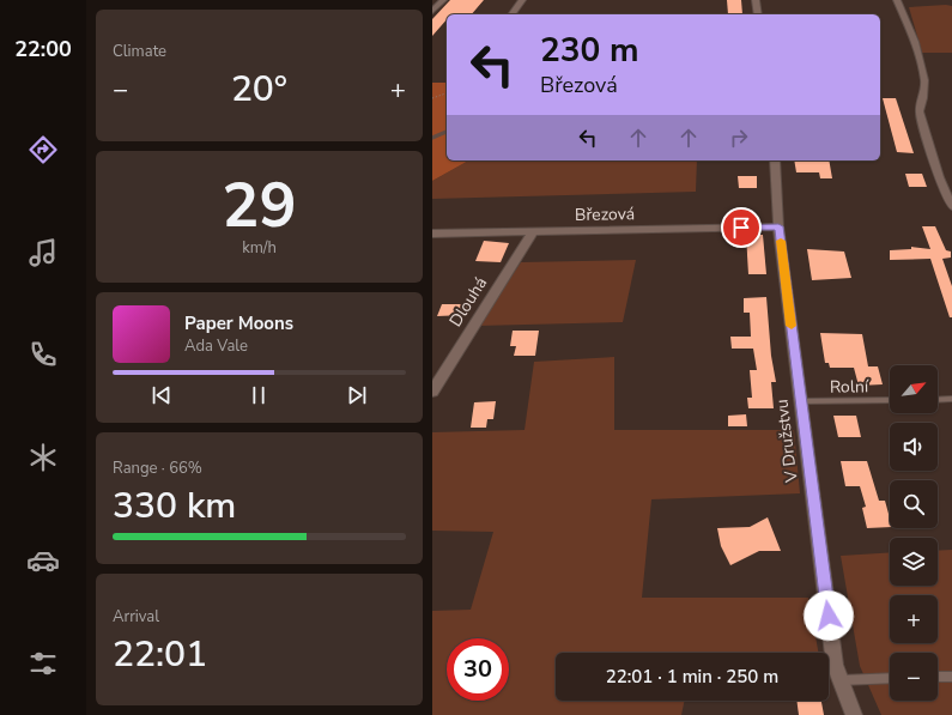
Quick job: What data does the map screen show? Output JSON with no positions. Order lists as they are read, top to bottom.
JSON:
{
  "streets": {
    "street": ["Březová", "Dlouhá", "V Družstvu"],
    "lane": ["Rolní"]
  },
  "crossings": [
    ["Březová", "Dlouhá"],
    ["Březová", "V Družstvu"],
    ["Rolní", "V Družstvu"]
  ],
  "north": "top right",
  "page": {
    "tabs": "22:00",
    "tile": [
      "Climate",
      ["29", "km/h"],
      ["Range · 66%", "330 km"],
      ["Arrival", "22:01"]
    ],
    "turn": ["230 m", "Březová"],
    "heat": ["−", "20°", "+"],
    "song": ["Paper Moons", "Ada Vale"],
    "map_buttons": ["+", "−"],
    "limit": "30",
    "trip": "22:01 · 1 min · 250 m"
  }
}
